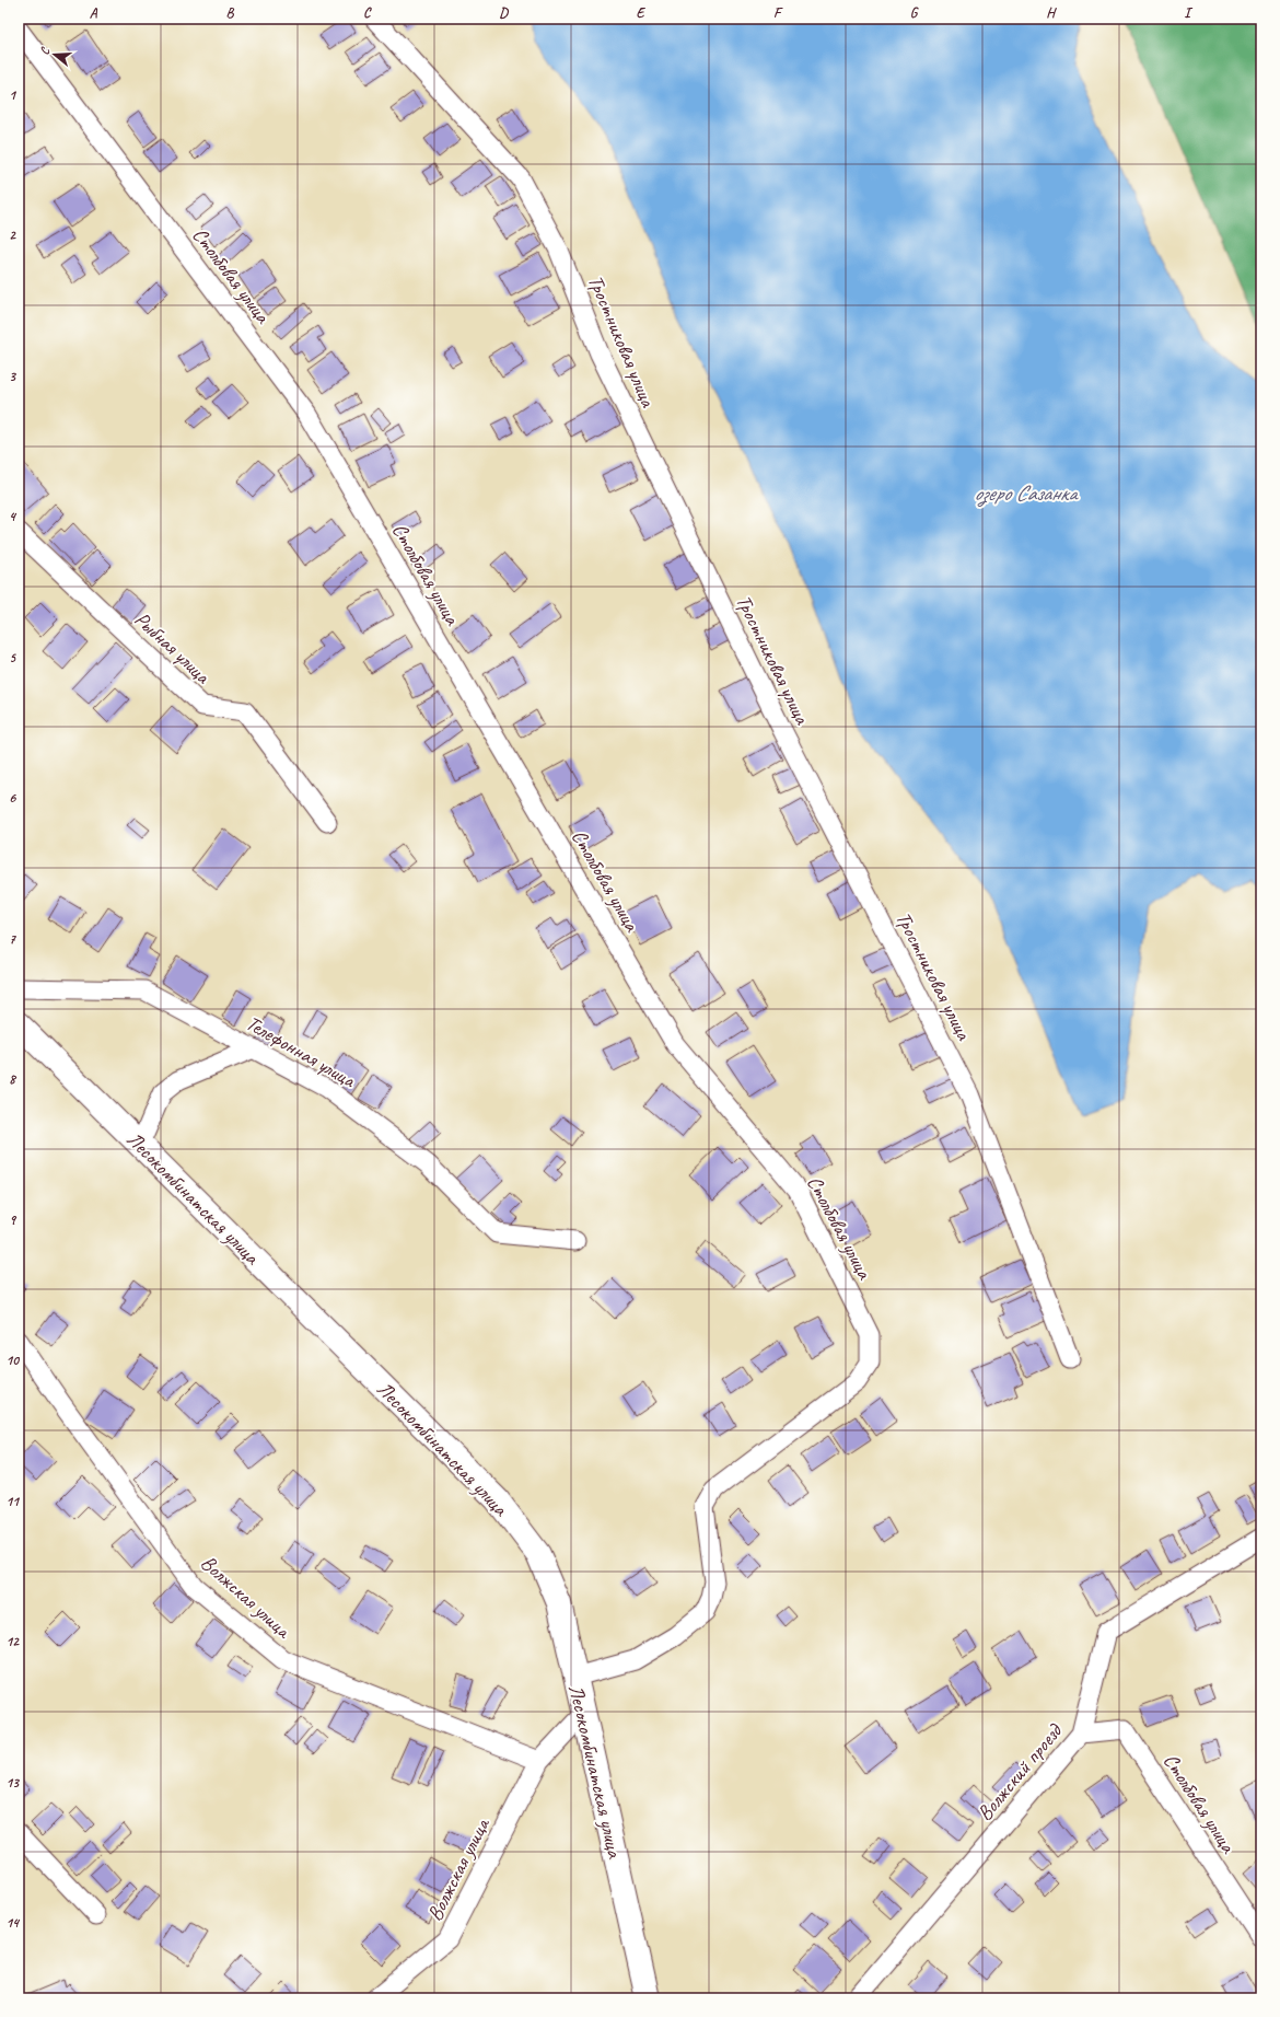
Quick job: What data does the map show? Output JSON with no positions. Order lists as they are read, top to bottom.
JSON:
{
  "streets": {
    "street": [
      "Столбовая улица",
      "Тростниковая улица",
      "Рыбная улица",
      "Телефонная улица",
      "Лесокомбинатская улица",
      "Волжская улица",
      "Волжский проезд"
    ]
  },
  "crossings": [
    ["Столбовая улица", "Лесокомбинатская улица"],
    ["Столбовая улица", "Волжский проезд"],
    ["Лесокомбинатская улица", "Волжская улица"]
  ],
  "water": ["озеро Сазанка"],
  "north": "left",
  "grid": {
    "columns": [
      "A",
      "B",
      "C",
      "D",
      "E",
      "F",
      "G",
      "H",
      "I"
    ],
    "rows": [
      "1",
      "2",
      "3",
      "4",
      "5",
      "6",
      "7",
      "8",
      "9",
      "10",
      "11",
      "12",
      "13",
      "14"
    ]
  }
}
